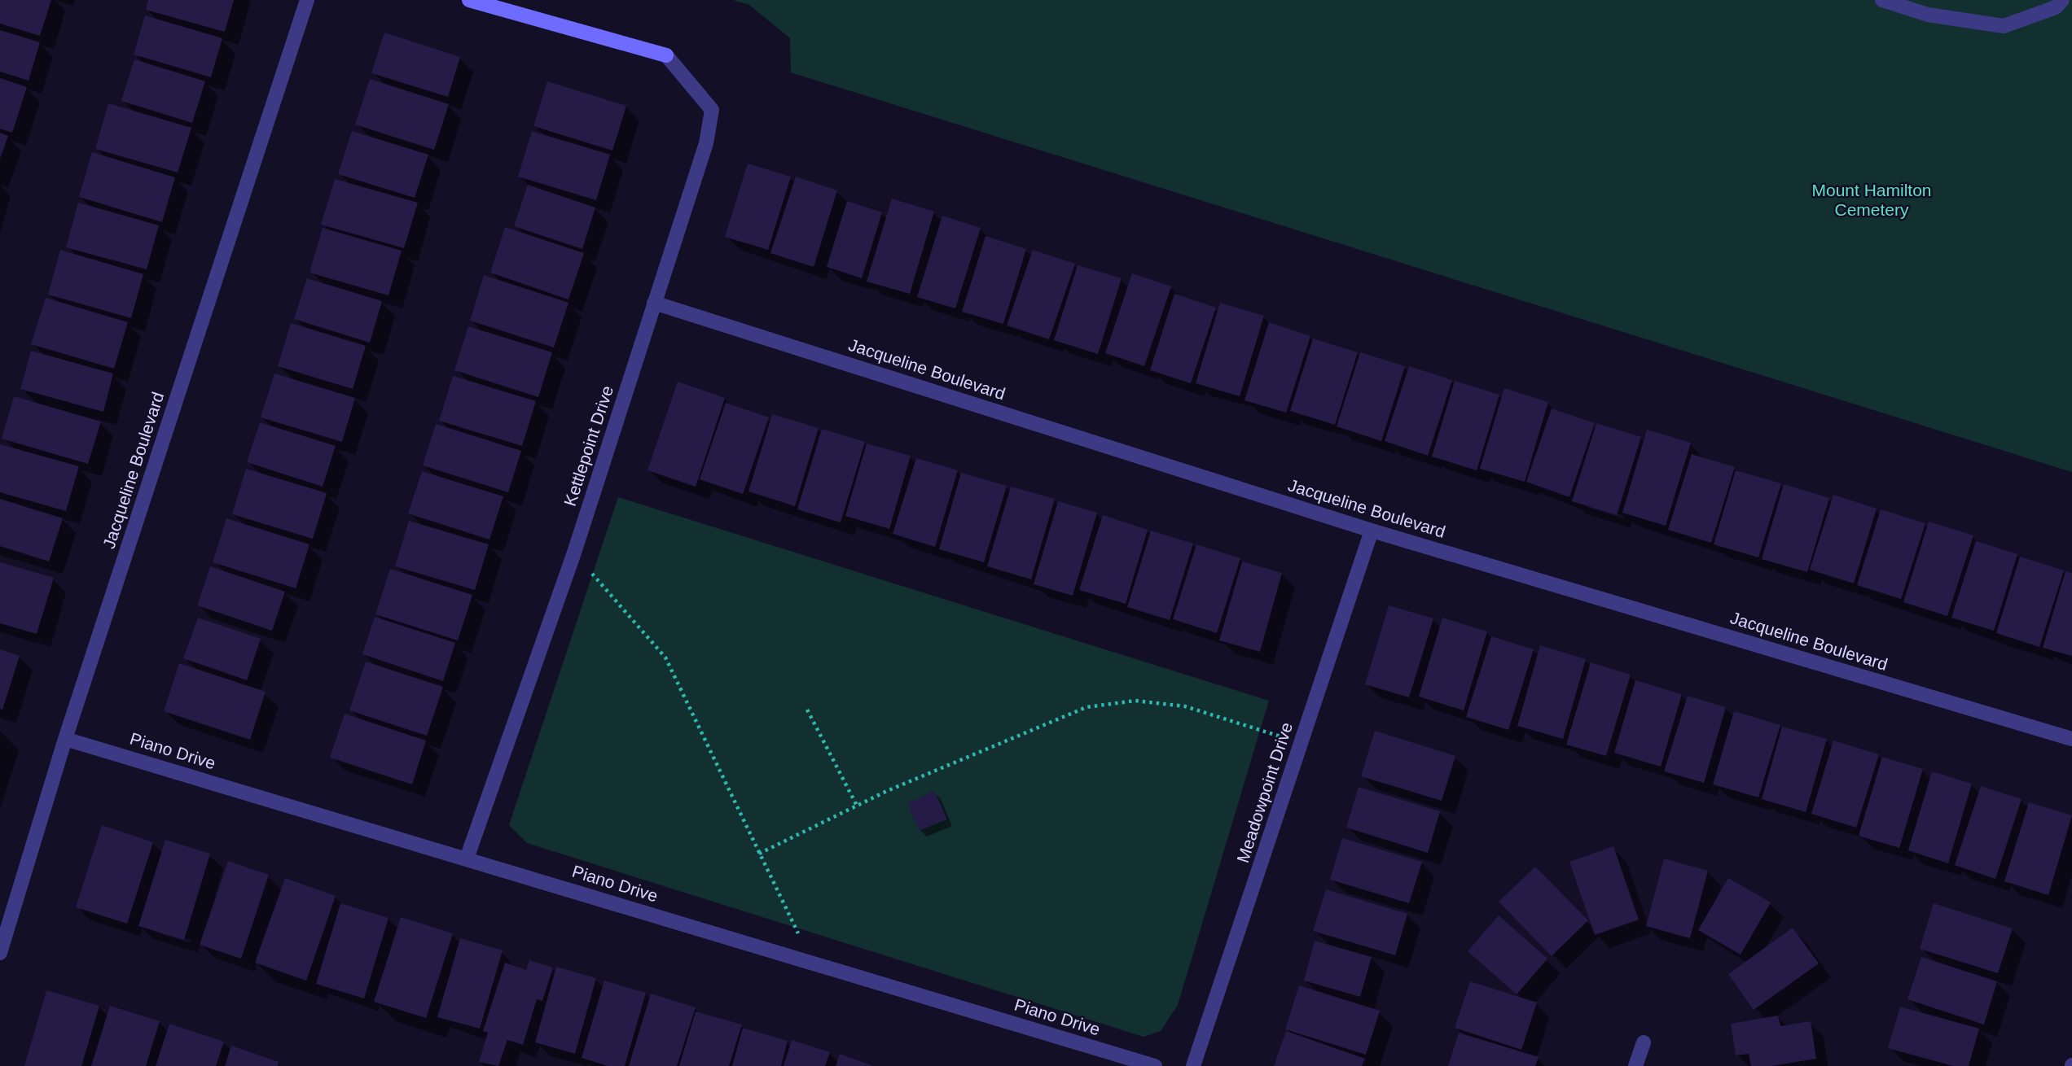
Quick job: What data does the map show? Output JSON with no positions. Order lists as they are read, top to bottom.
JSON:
{
  "streets": {
    "street": [
      "Jacqueline Boulevard",
      "Kettlepoint Drive",
      "Piano Drive",
      "Meadowpoint Drive"
    ]
  },
  "crossings": [
    ["Jacqueline Boulevard", "Kettlepoint Drive"],
    ["Jacqueline Boulevard", "Piano Drive"],
    ["Jacqueline Boulevard", "Meadowpoint Drive"],
    ["Kettlepoint Drive", "Piano Drive"]
  ],
  "parks": ["Mount Hamilton Cemetery"]
}
